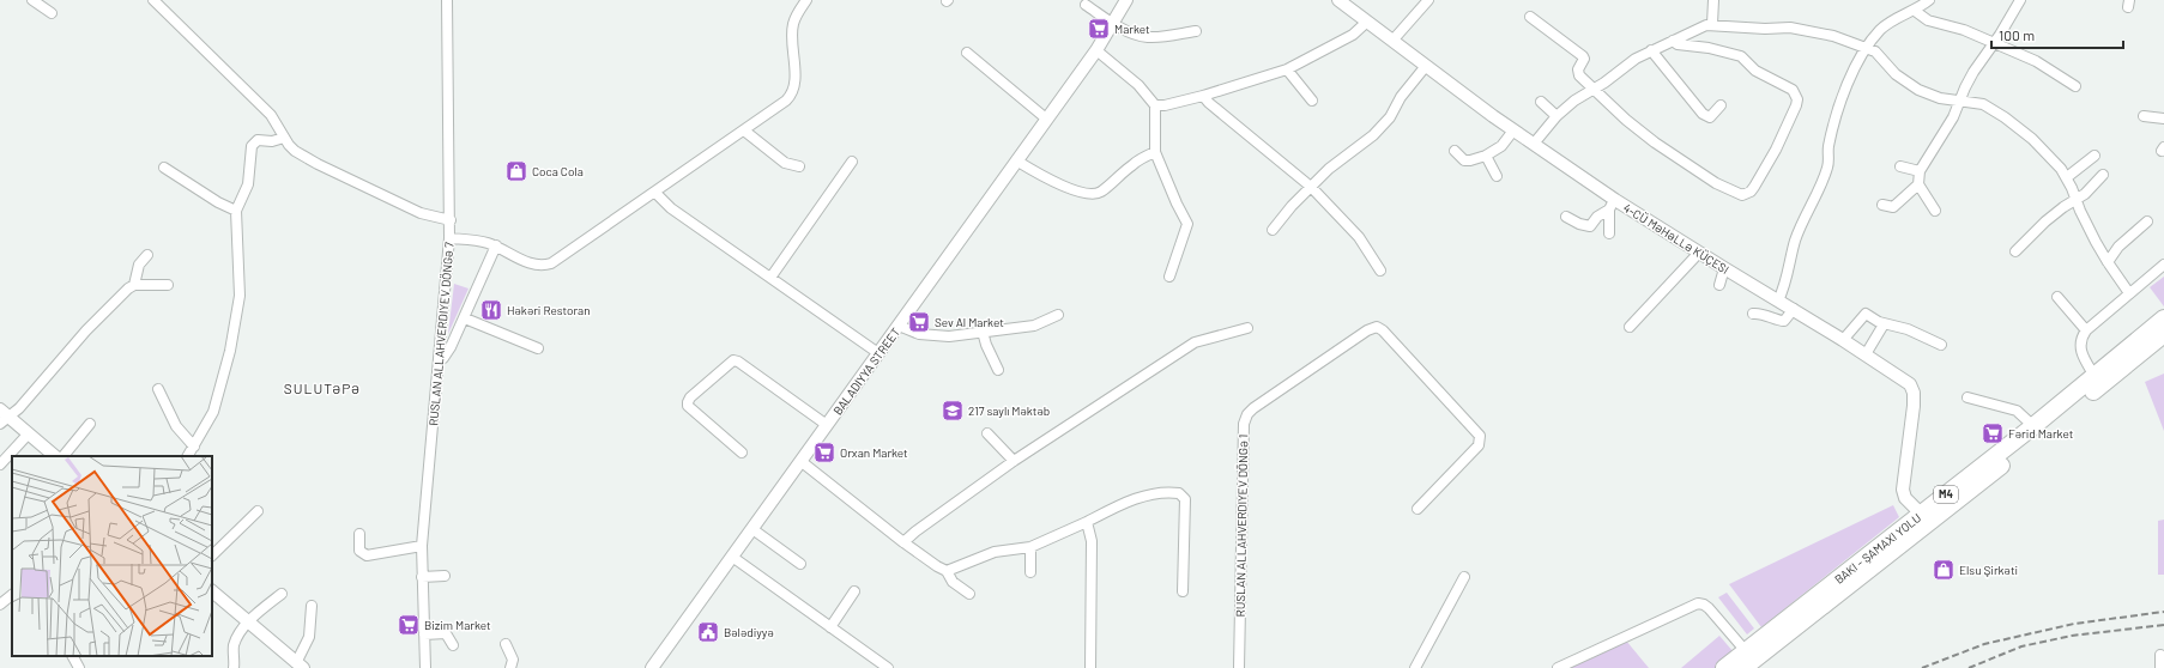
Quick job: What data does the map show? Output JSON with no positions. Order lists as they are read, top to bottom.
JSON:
{
  "streets": {
    "highway": ["M4"],
    "street": [
      "4-CÜ MƏHƏLLƏ KÜÇESI",
      "RUSLAN ALLAHVERDIYEV DÖNGƏ 7",
      "BALADIYYA STREET",
      "RUSLAN ALLAHVERDIYEV DÖNGƏ 1"
    ]
  },
  "crossings": [
    ["4-CÜ MƏHƏLLƏ KÜÇESI", "M4"]
  ],
  "districts": ["SULUTƏPƏ"],
  "places": {
    "supermarket": [
      "Market",
      "Sev Al Market",
      "Fərid Market",
      "Orxan Market",
      "Bizim Market"
    ],
    "shop": ["Coca Cola", "Elsu Şirkəti"],
    "restaurant": ["Həkəri Restoran"],
    "school or university": ["217 saylı Məktəb"],
    "public building": ["Bələdiyyə"]
  },
  "scale_bar": "100 m"
}
